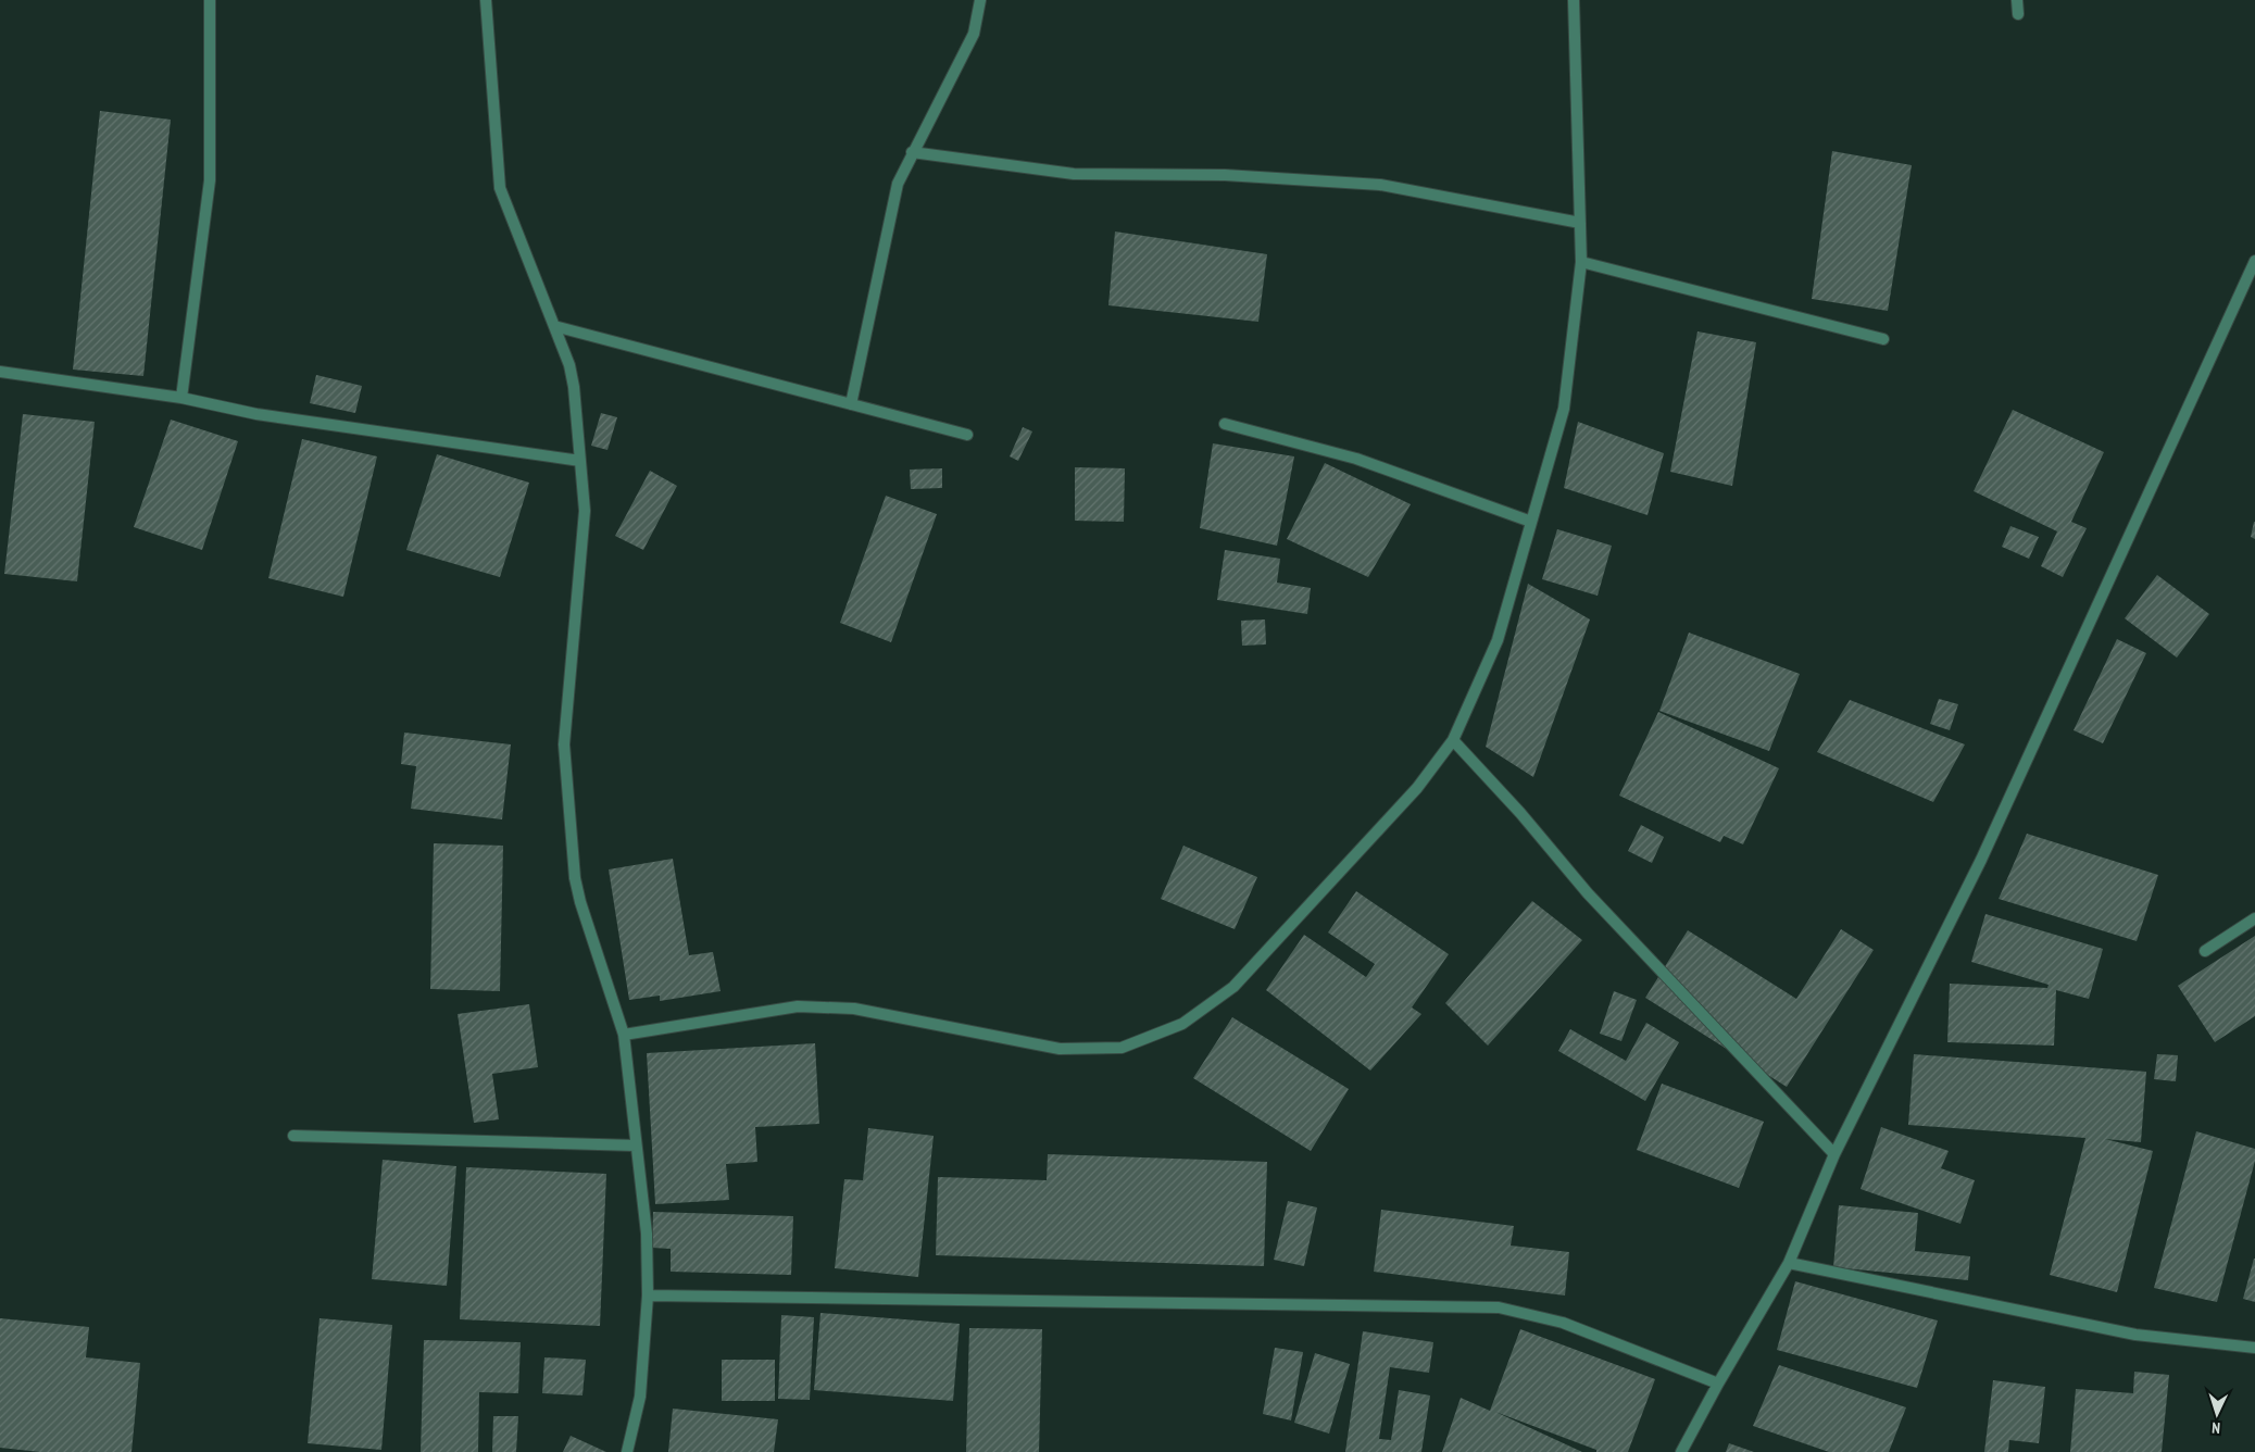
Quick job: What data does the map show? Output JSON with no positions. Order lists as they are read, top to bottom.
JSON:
{
  "north": "bottom"
}
